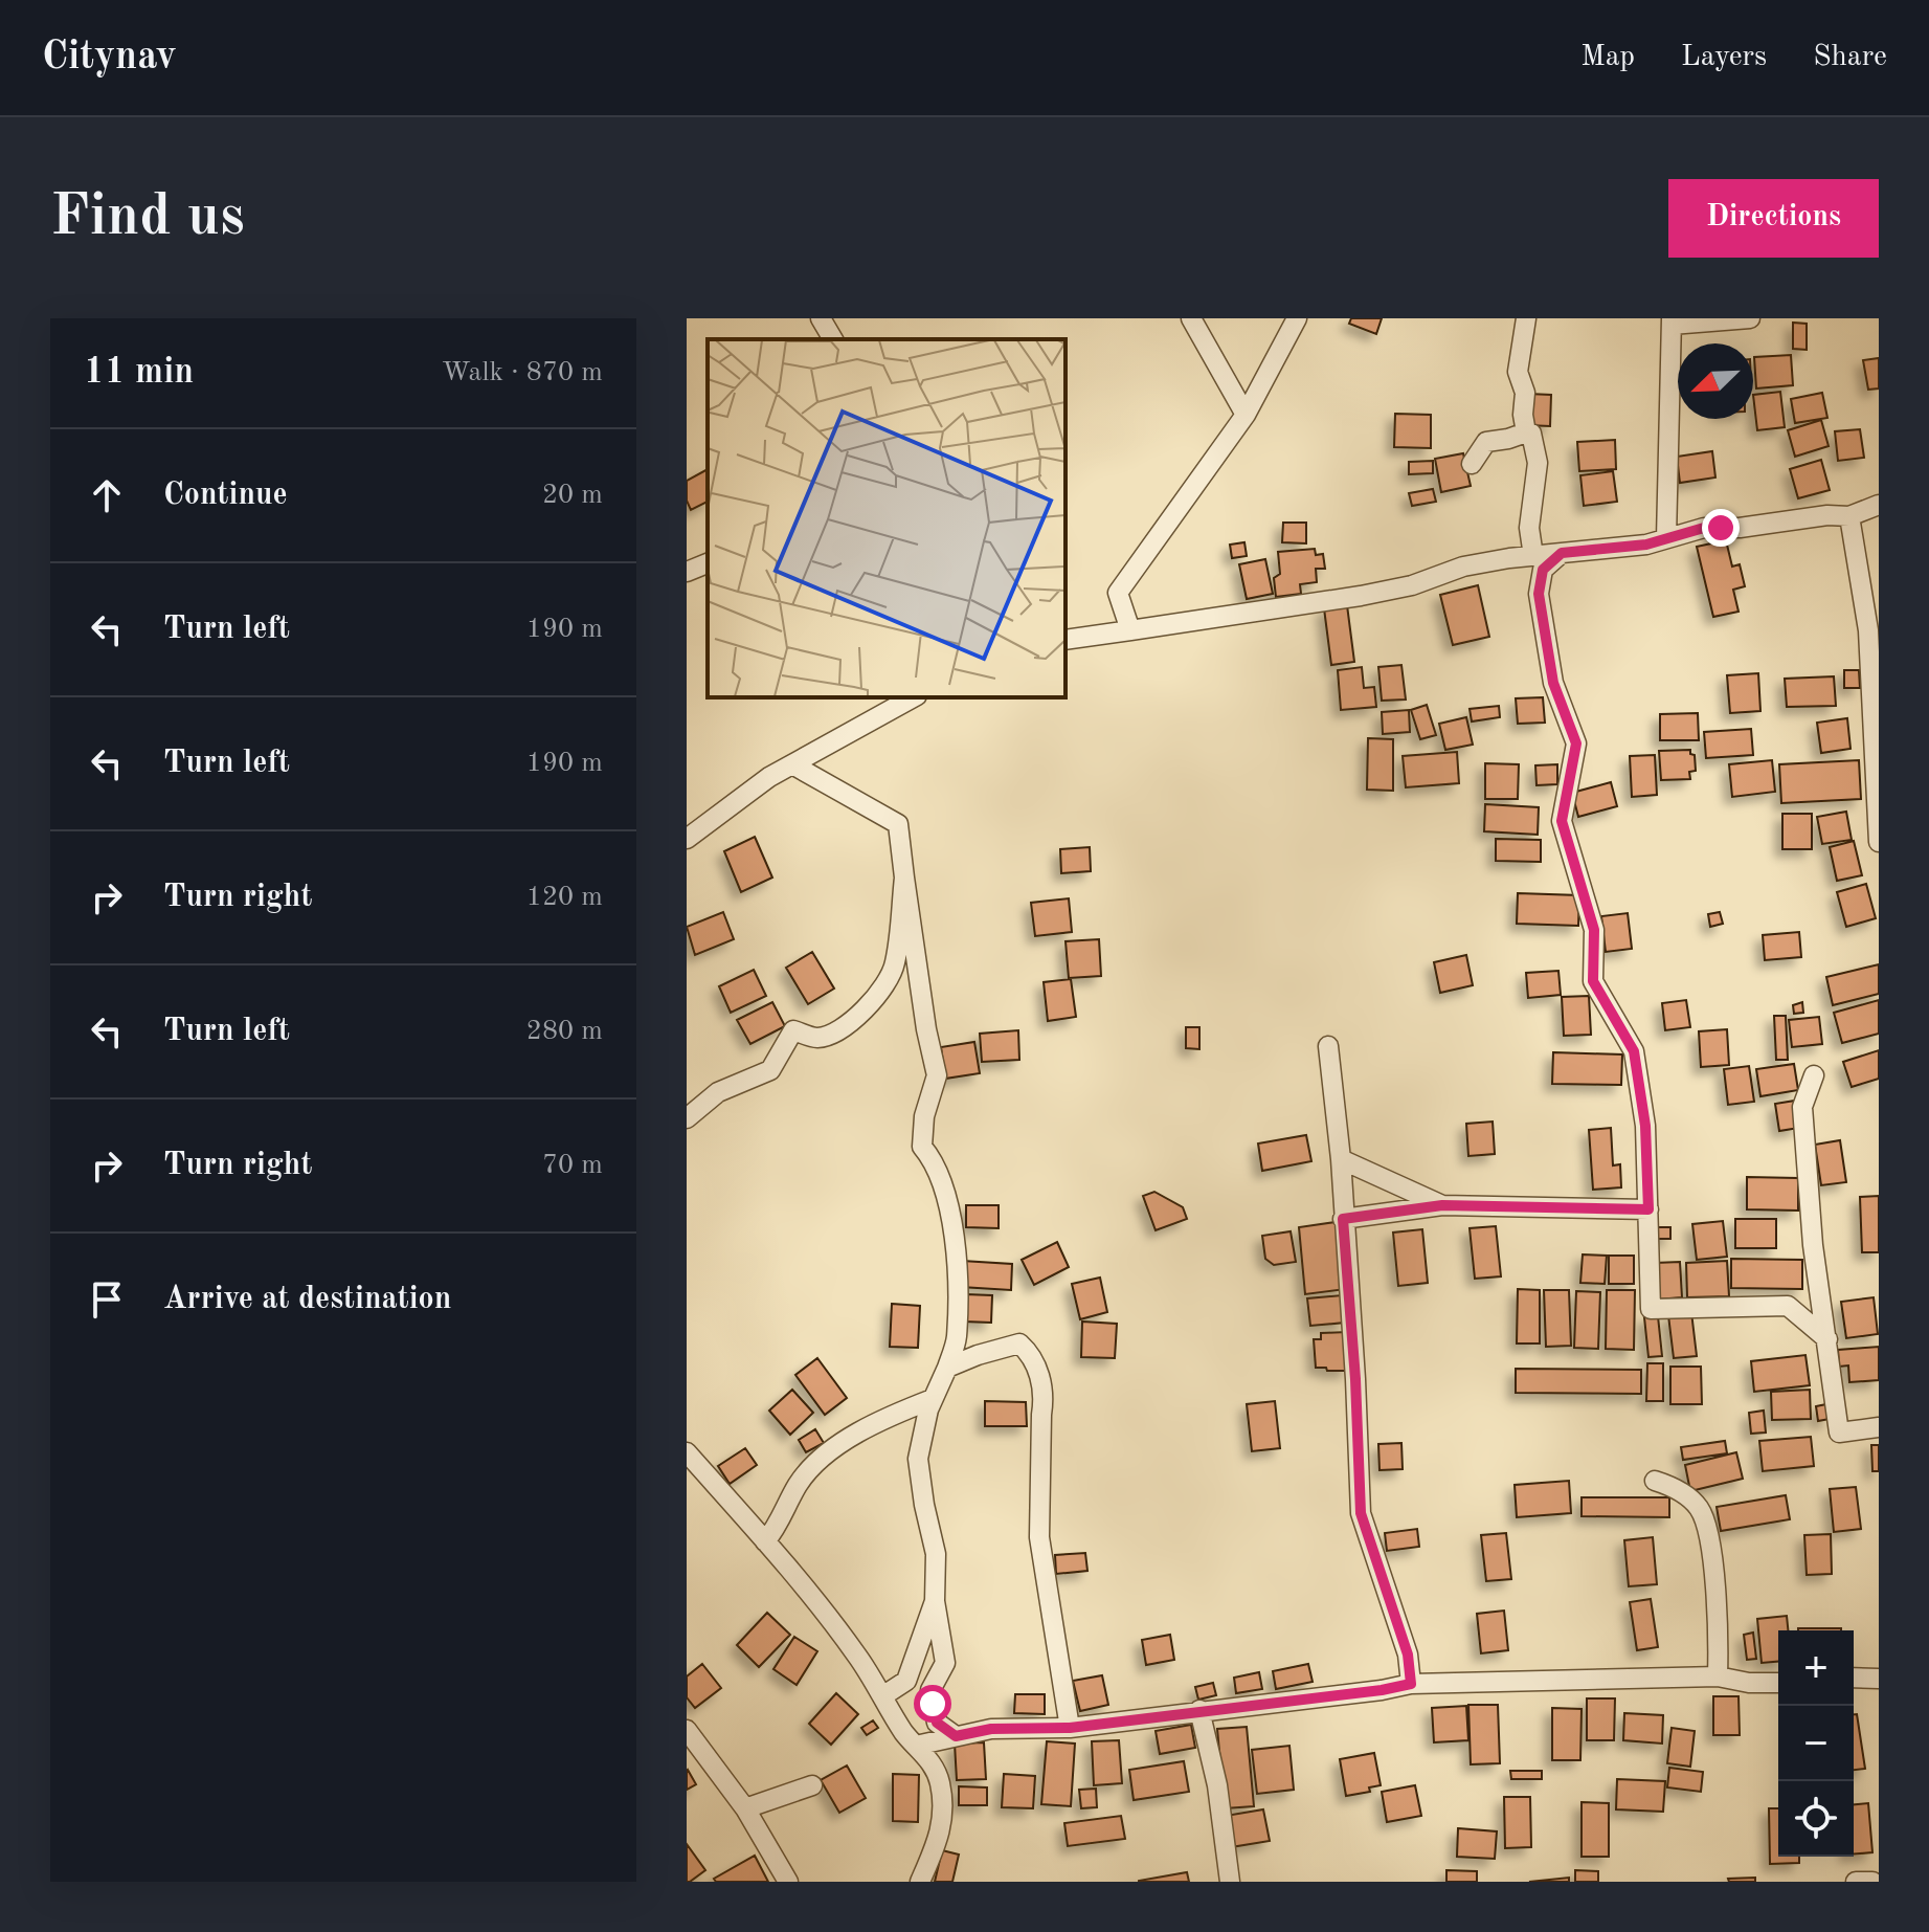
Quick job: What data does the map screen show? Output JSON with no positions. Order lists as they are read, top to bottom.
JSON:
{
  "north": "bottom left",
  "page": {
    "header": "Citynav",
    "nav": ["Map", "Layers", "Share"],
    "buttons": "Directions",
    "title": "Find us",
    "heading": ["11 min", "Walk · 870 m"],
    "list": [
      ["Continue", "20 m"],
      ["Turn left", "190 m"],
      ["Turn left", "190 m"],
      ["Turn right", "120 m"],
      ["Turn left", "280 m"],
      ["Turn right", "70 m"],
      "Arrive at destination"
    ],
    "map_buttons": ["+", "−"]
  }
}
